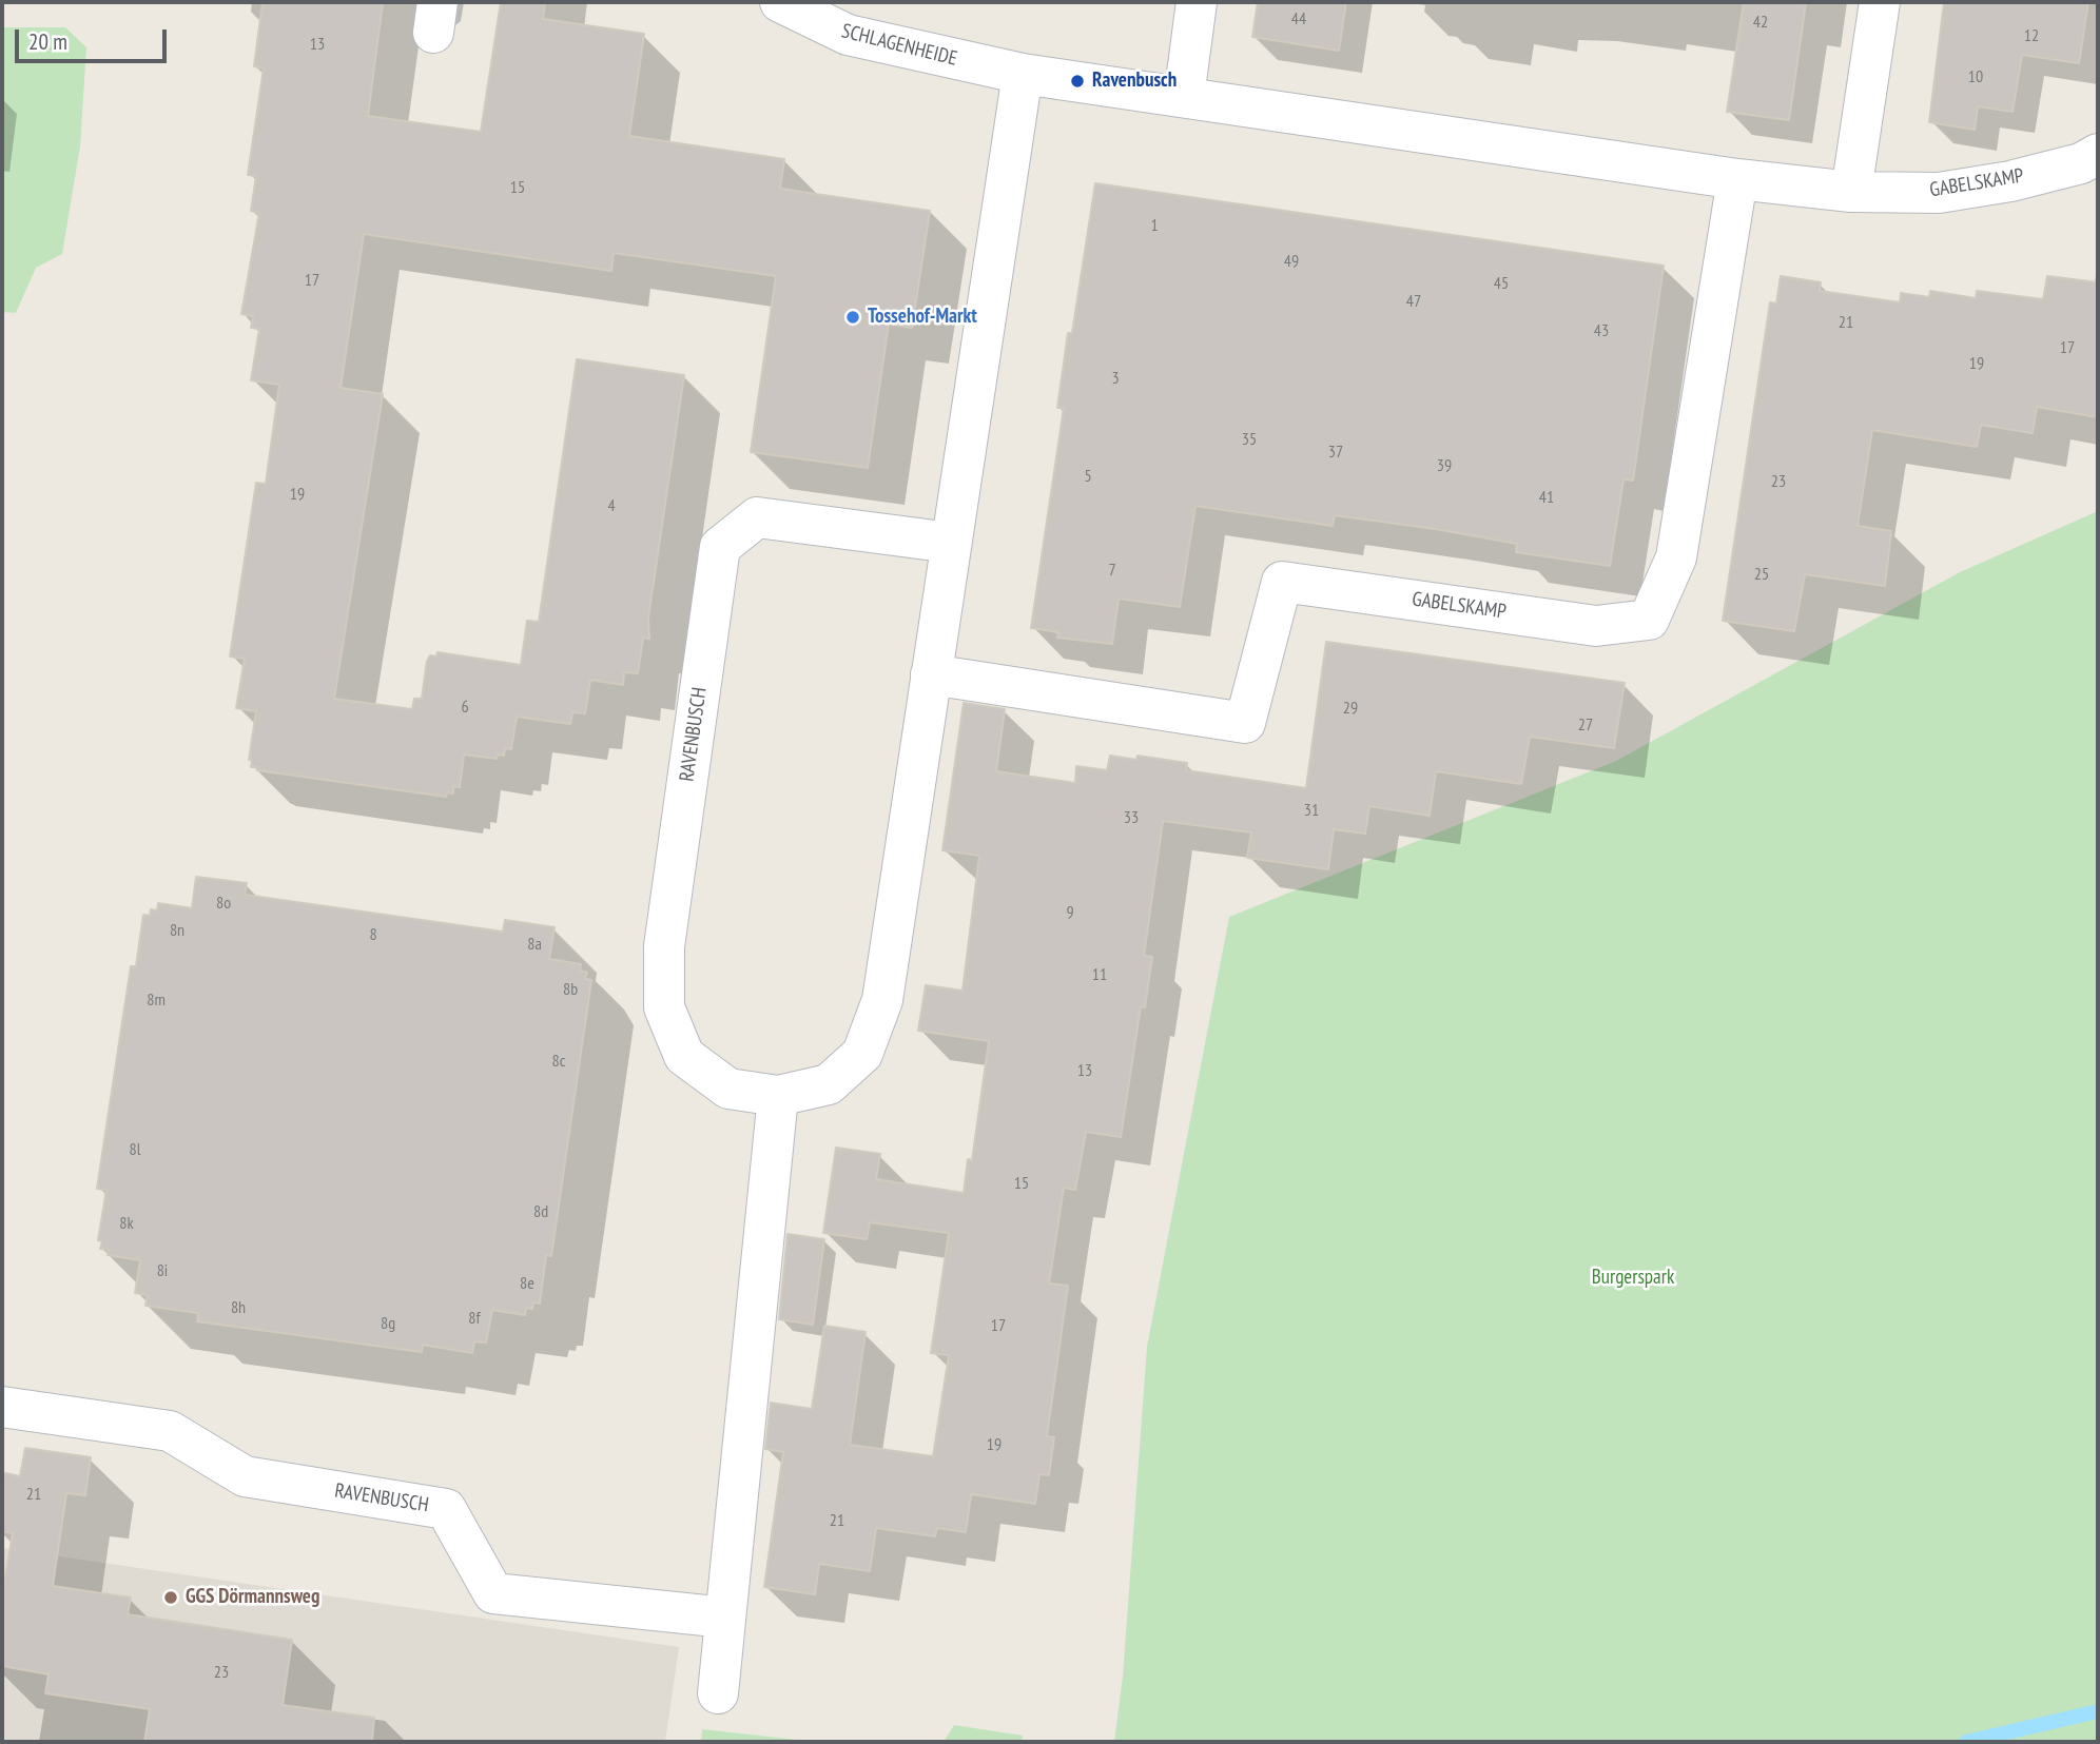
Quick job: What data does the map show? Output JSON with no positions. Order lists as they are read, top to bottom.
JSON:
{
  "streets": {
    "street": ["SCHLAGENHEIDE", "GABELSKAMP", "RAVENBUSCH"]
  },
  "crossings": [
    ["SCHLAGENHEIDE", "GABELSKAMP"],
    ["SCHLAGENHEIDE", "RAVENBUSCH"],
    ["GABELSKAMP", "RAVENBUSCH"]
  ],
  "parks": ["Burgerspark"],
  "places": ["Ravenbusch", "Tossehof-Markt", "GGS Dörmannsweg"],
  "house_numbers": [
    "44",
    "42",
    "12",
    "13",
    "10",
    "15",
    "1",
    "49",
    "17",
    "45",
    "47",
    "21",
    "43",
    "17",
    "19",
    "3",
    "35",
    "37",
    "39",
    "5",
    "23",
    "19",
    "41",
    "4",
    "7",
    "25",
    "6",
    "29",
    "27",
    "31",
    "33",
    "8o",
    "9",
    "8n",
    "8",
    "8a",
    "11",
    "8b",
    "8m",
    "8c",
    "13",
    "8l",
    "15",
    "8d",
    "8k",
    "8i",
    "8e",
    "8h",
    "8f",
    "8g",
    "17",
    "19",
    "21",
    "21",
    "23"
  ],
  "scale_bar": "20 m"
}
